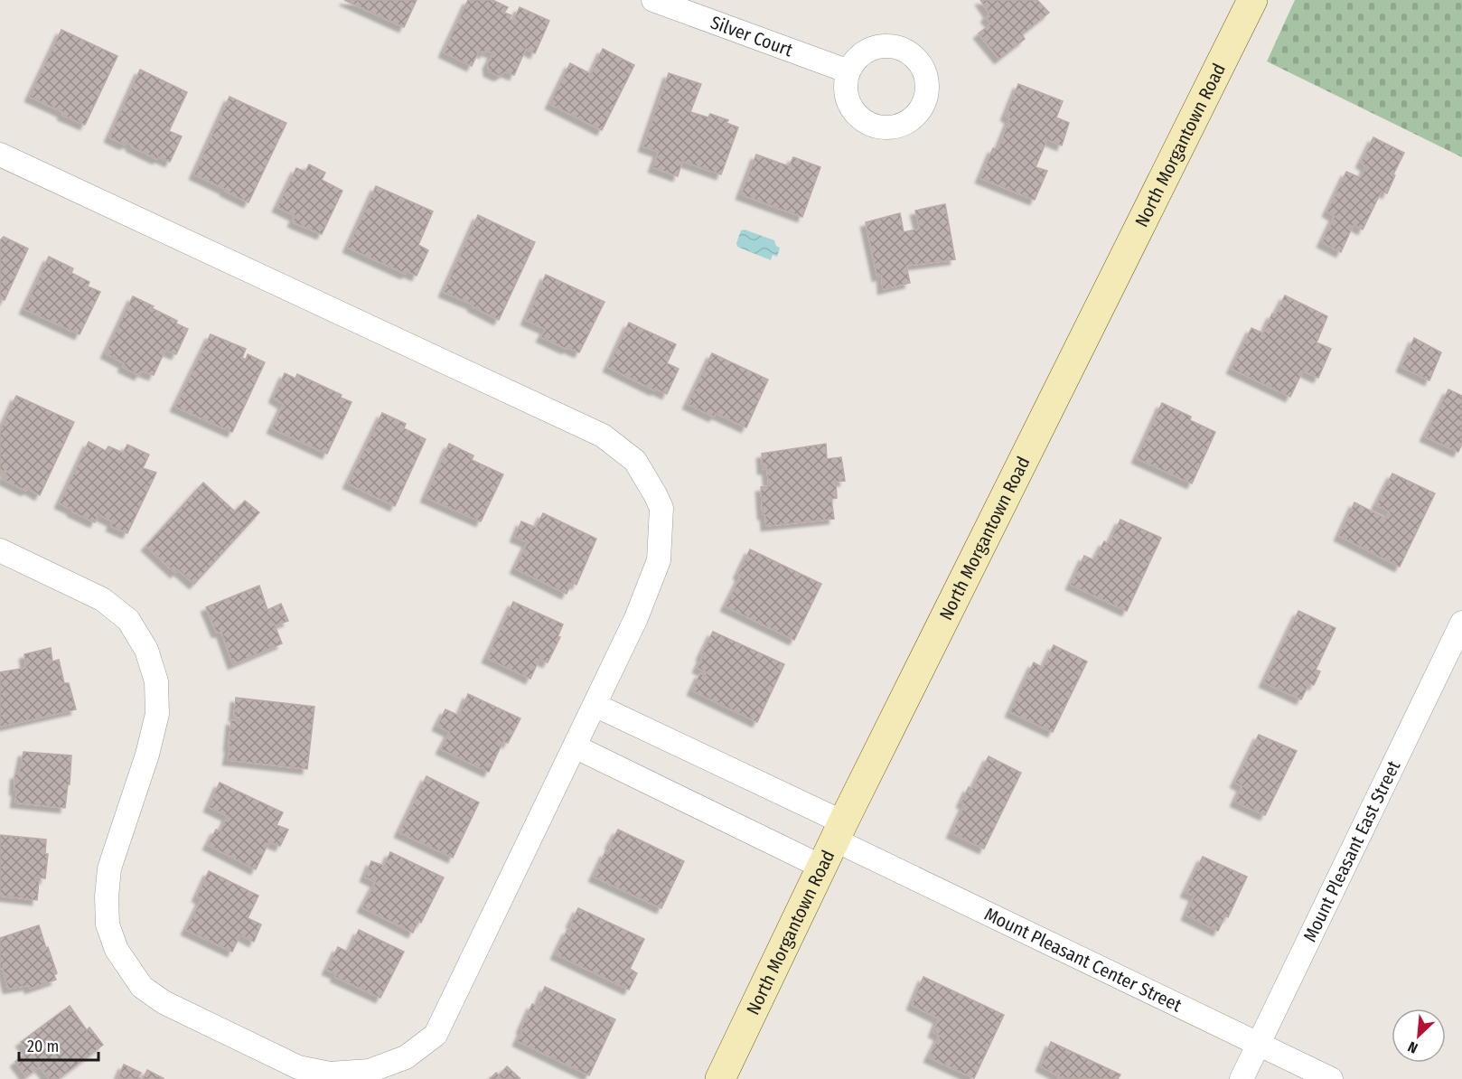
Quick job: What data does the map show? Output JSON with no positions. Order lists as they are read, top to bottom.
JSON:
{
  "streets": {
    "main road": ["North Morgantown Road"],
    "street": ["Silver Court", "Mount Pleasant East Street", "Mount Pleasant Center Street"]
  },
  "crossings": [
    ["North Morgantown Road", "Mount Pleasant Center Street"],
    ["Mount Pleasant East Street", "Mount Pleasant Center Street"]
  ],
  "scale_bar": "20 m",
  "north": "bottom left"
}
